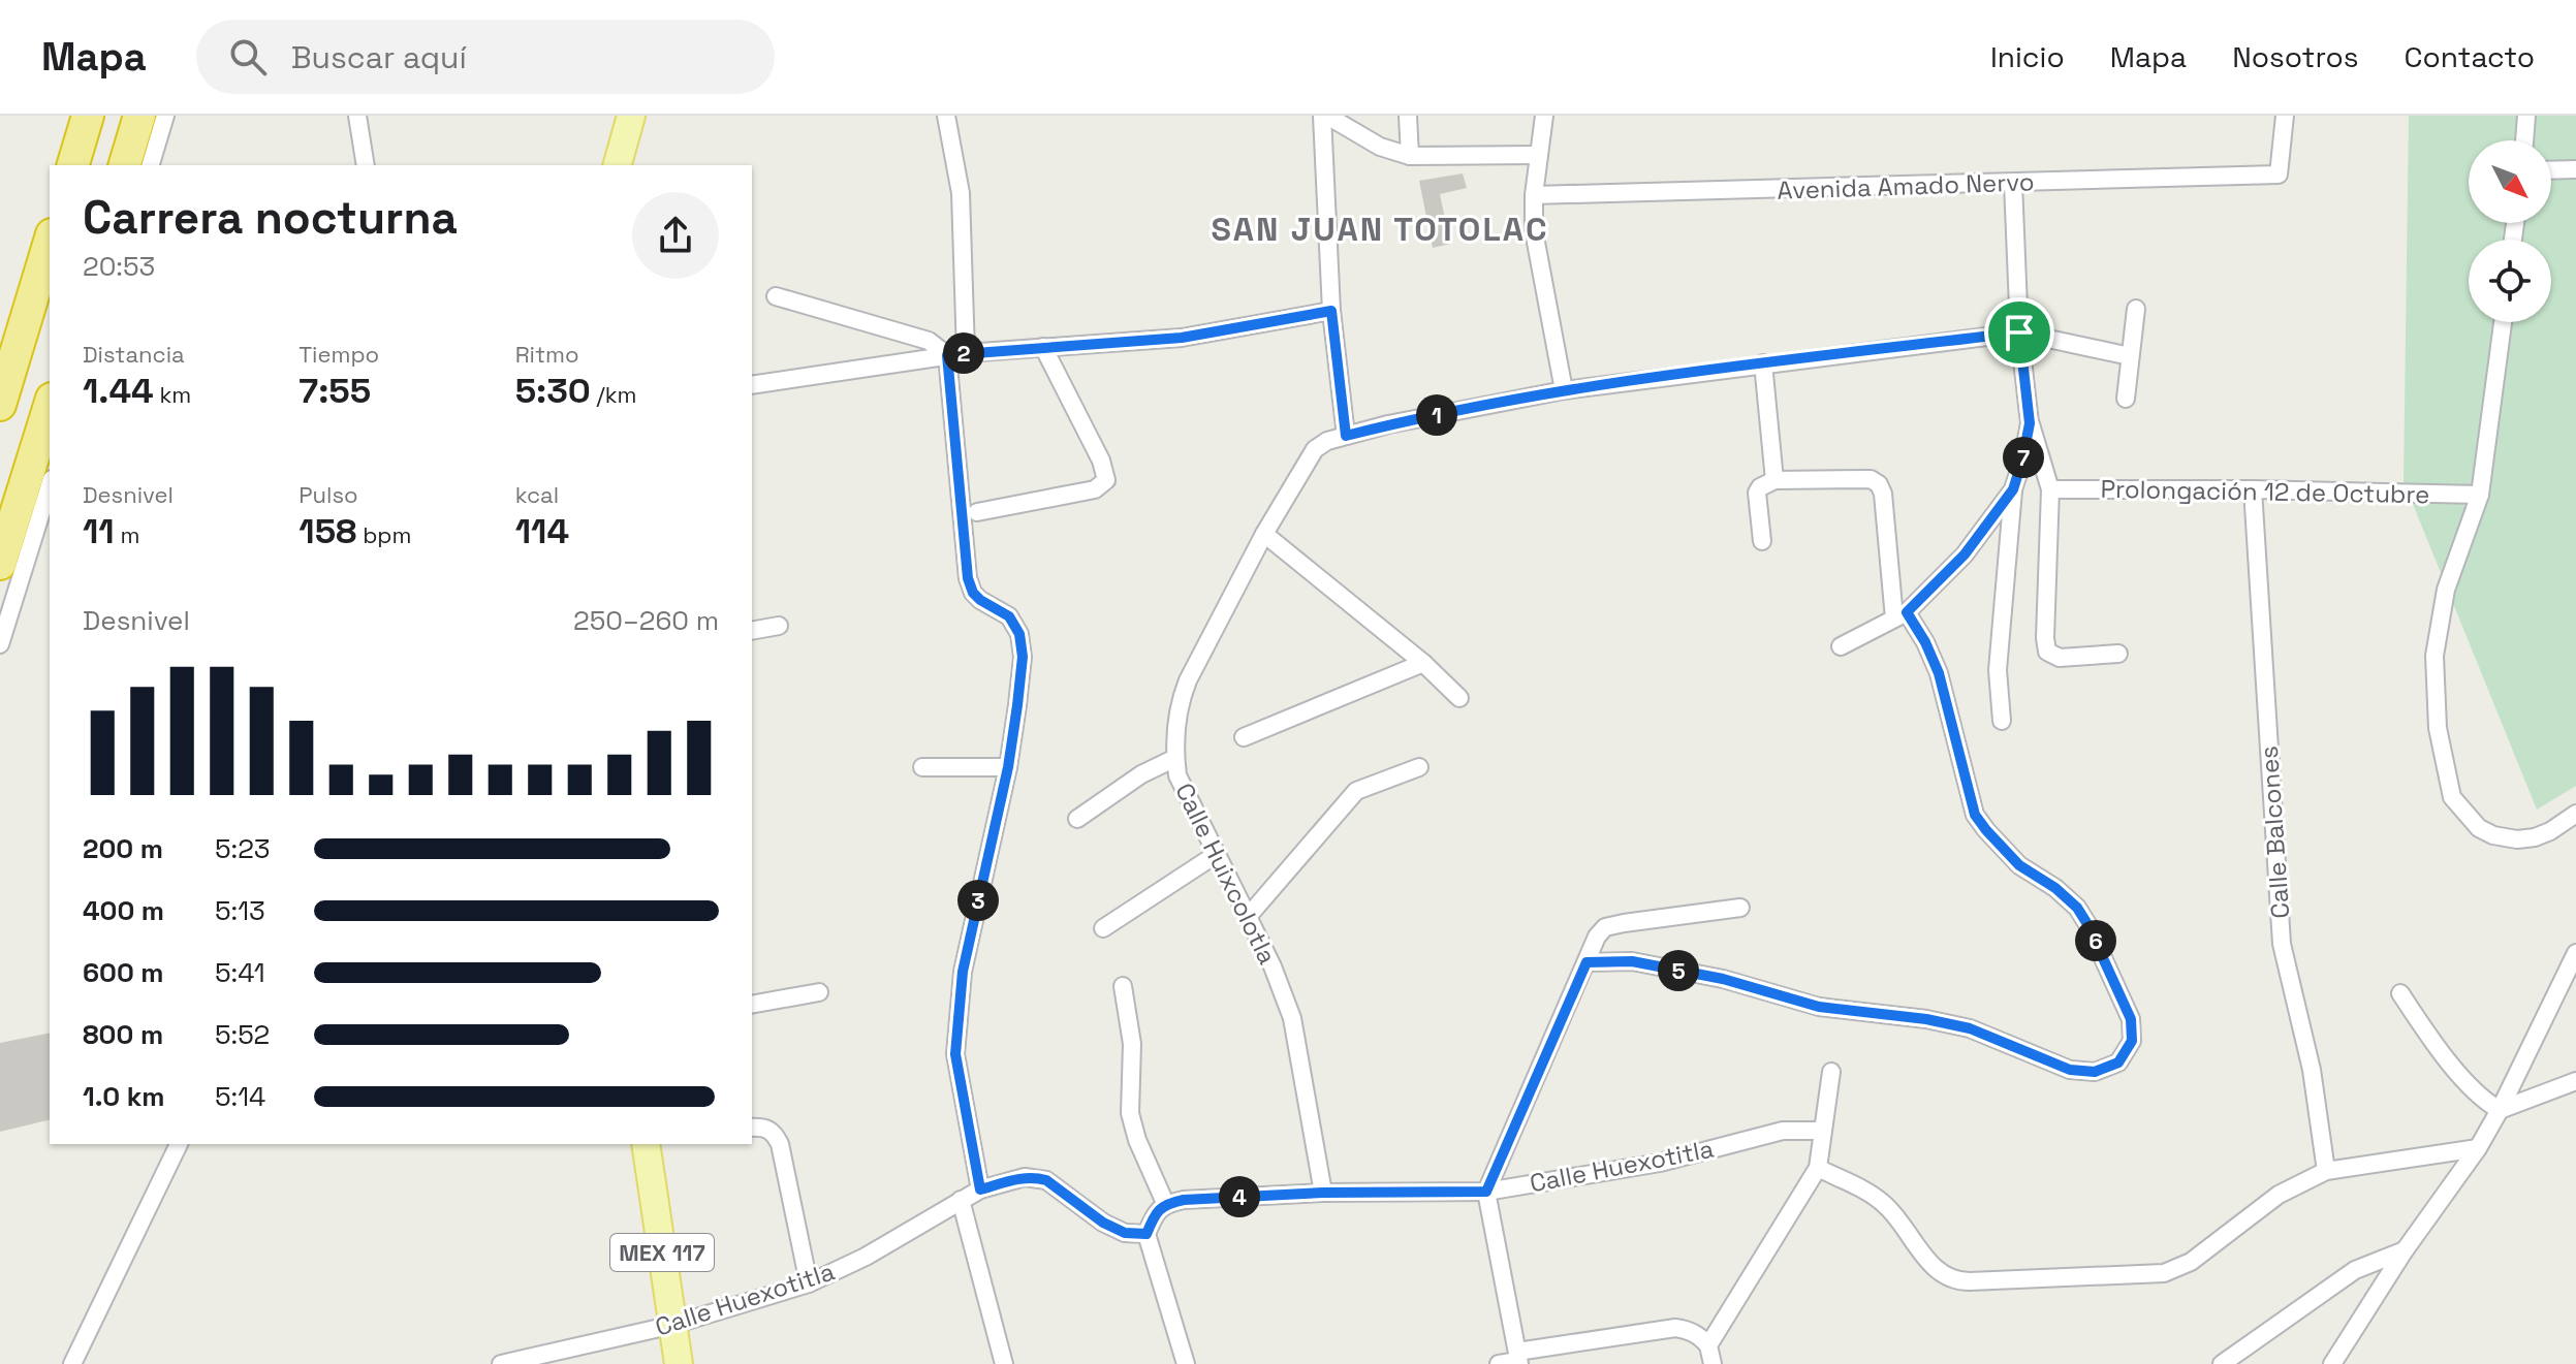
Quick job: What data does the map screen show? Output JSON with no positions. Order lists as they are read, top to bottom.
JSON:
{
  "streets": {
    "main road": ["MEX 117"],
    "street": [
      "Avenida Amado Nervo",
      "Prolongación 12 de Octubre",
      "Calle Balcones",
      "Calle Huixcolotla",
      "Calle Huexotitla"
    ]
  },
  "crossings": [
    ["Prolongación 12 de Octubre", "Calle Balcones"],
    ["Calle Huixcolotla", "Calle Huexotitla"],
    ["Calle Huexotitla", "MEX 117"]
  ],
  "districts": ["SAN JUAN TOTOLAC"],
  "north": "bottom right",
  "page": {
    "header": "Mapa",
    "search": "Buscar aquí",
    "nav": [
      "Inicio",
      "Mapa",
      "Nosotros",
      "Contacto"
    ],
    "heading": ["Carrera nocturna", "20:53"],
    "stats": [
      ["Distancia", "1.44 km"],
      ["Tiempo", "7:55"],
      ["Ritmo", "5:30 /km"],
      ["Desnivel", "11 m"],
      ["Pulso", "158 bpm"],
      ["kcal", "114"]
    ],
    "pins": [
      "2",
      "1",
      "7",
      "3",
      "6",
      "5",
      "4"
    ],
    "chart": ["Desnivel", "250–260 m"],
    "list": [
      {
        "name": "200 m",
        "note": "5:23"
      },
      {
        "name": "400 m",
        "note": "5:13"
      },
      {
        "name": "600 m",
        "note": "5:41"
      },
      {
        "name": "800 m",
        "note": "5:52"
      },
      {
        "name": "1.0 km",
        "note": "5:14"
      }
    ]
  }
}
